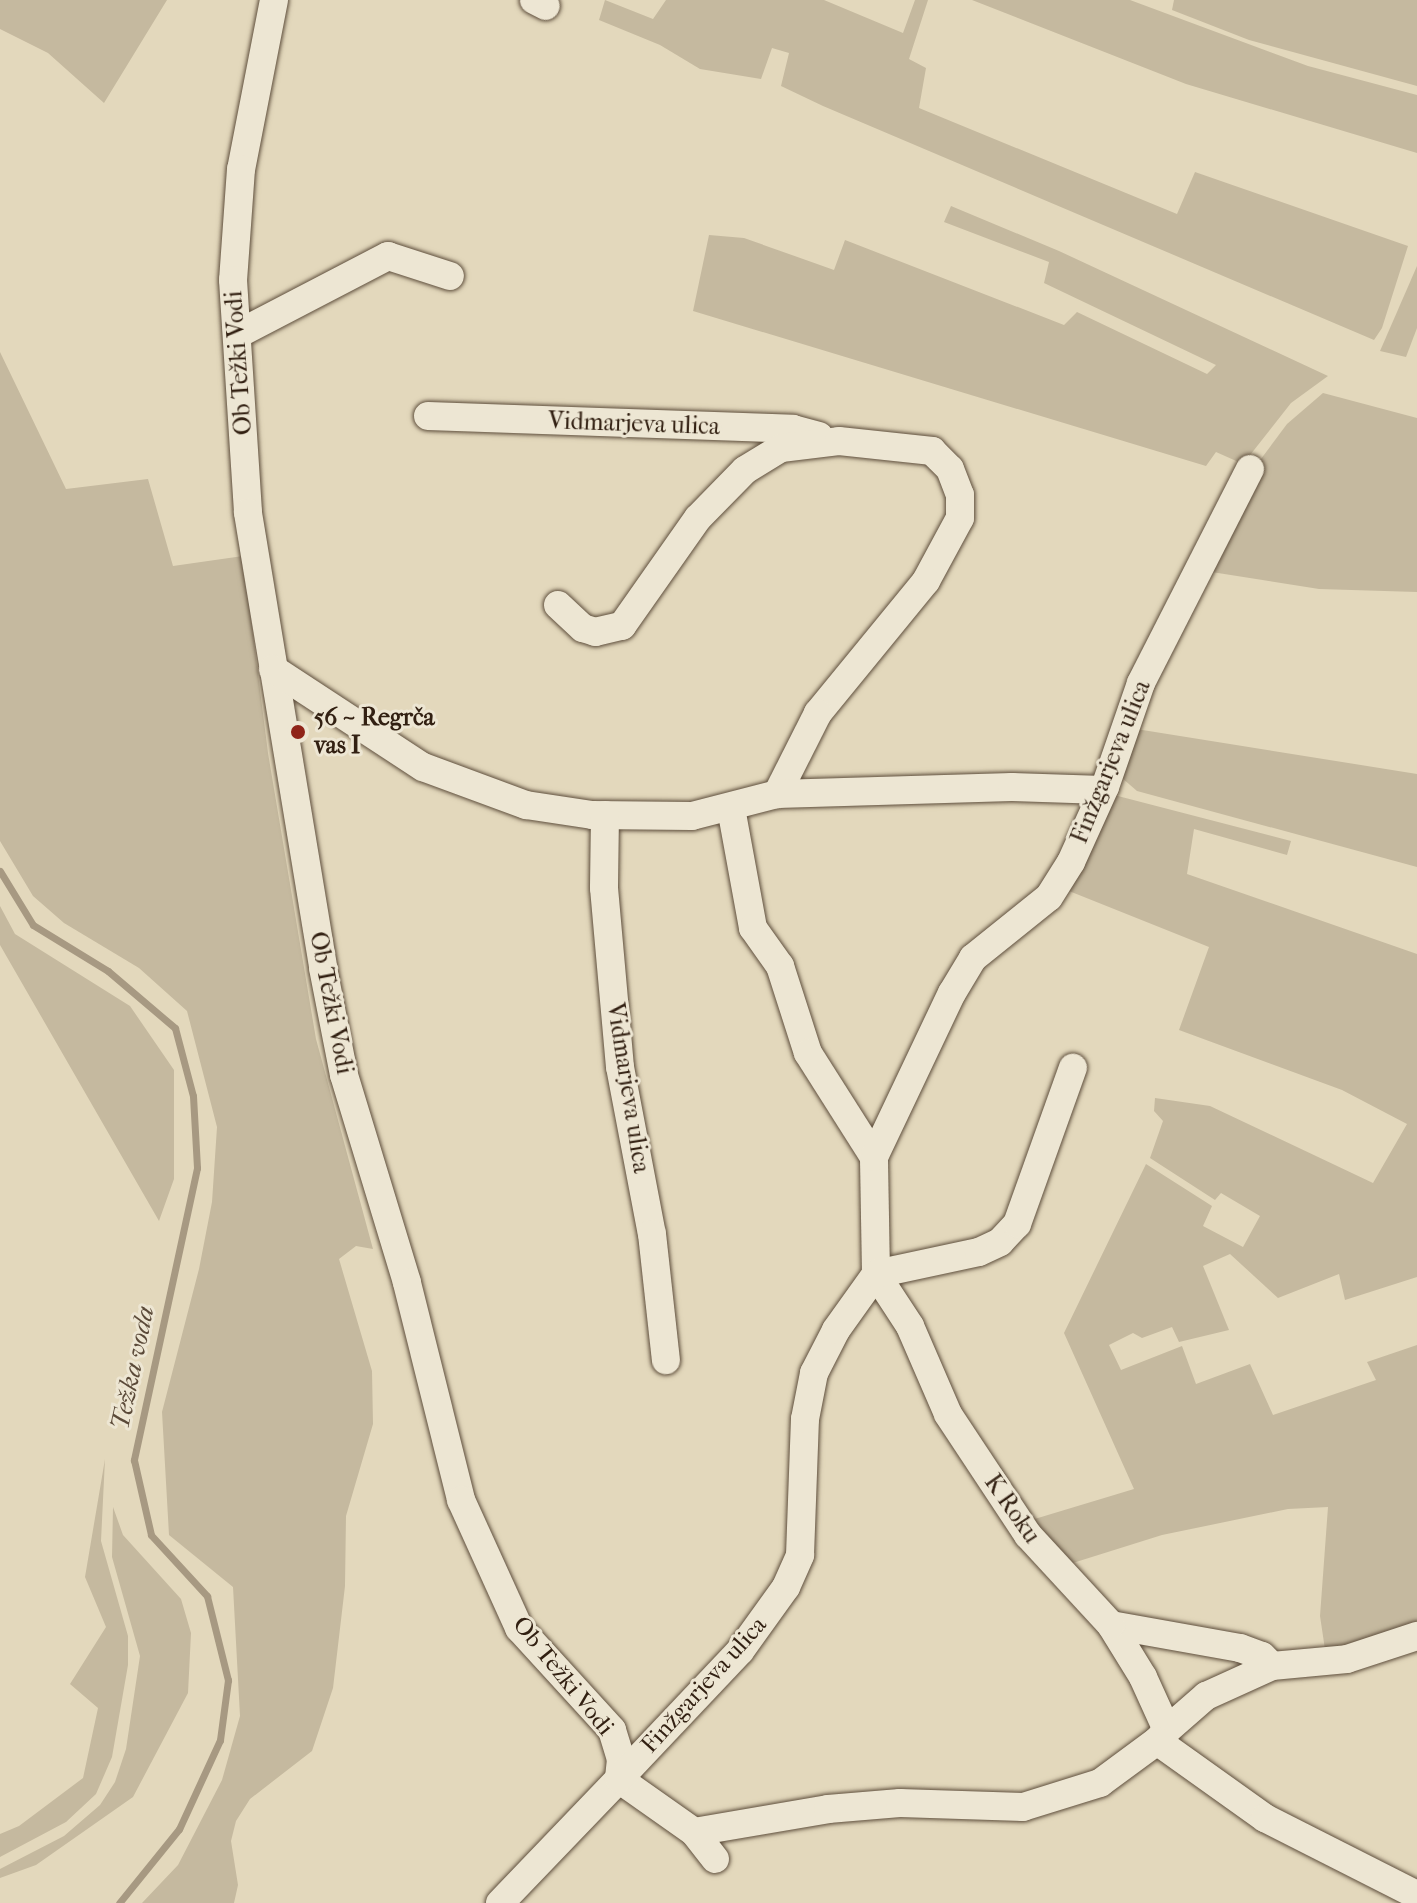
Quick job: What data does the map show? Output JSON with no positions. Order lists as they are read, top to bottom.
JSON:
{
  "streets": {
    "street": [
      "Ob Težki Vodi",
      "Vidmarjeva ulica",
      "Finžgarjeva ulica",
      "K Roku"
    ]
  },
  "crossings": [
    ["Ob Težki Vodi", "Finžgarjeva ulica"],
    ["Finžgarjeva ulica", "K Roku"]
  ],
  "water": ["Težka voda"],
  "places": ["56 ~ Regrča vas I"]
}
